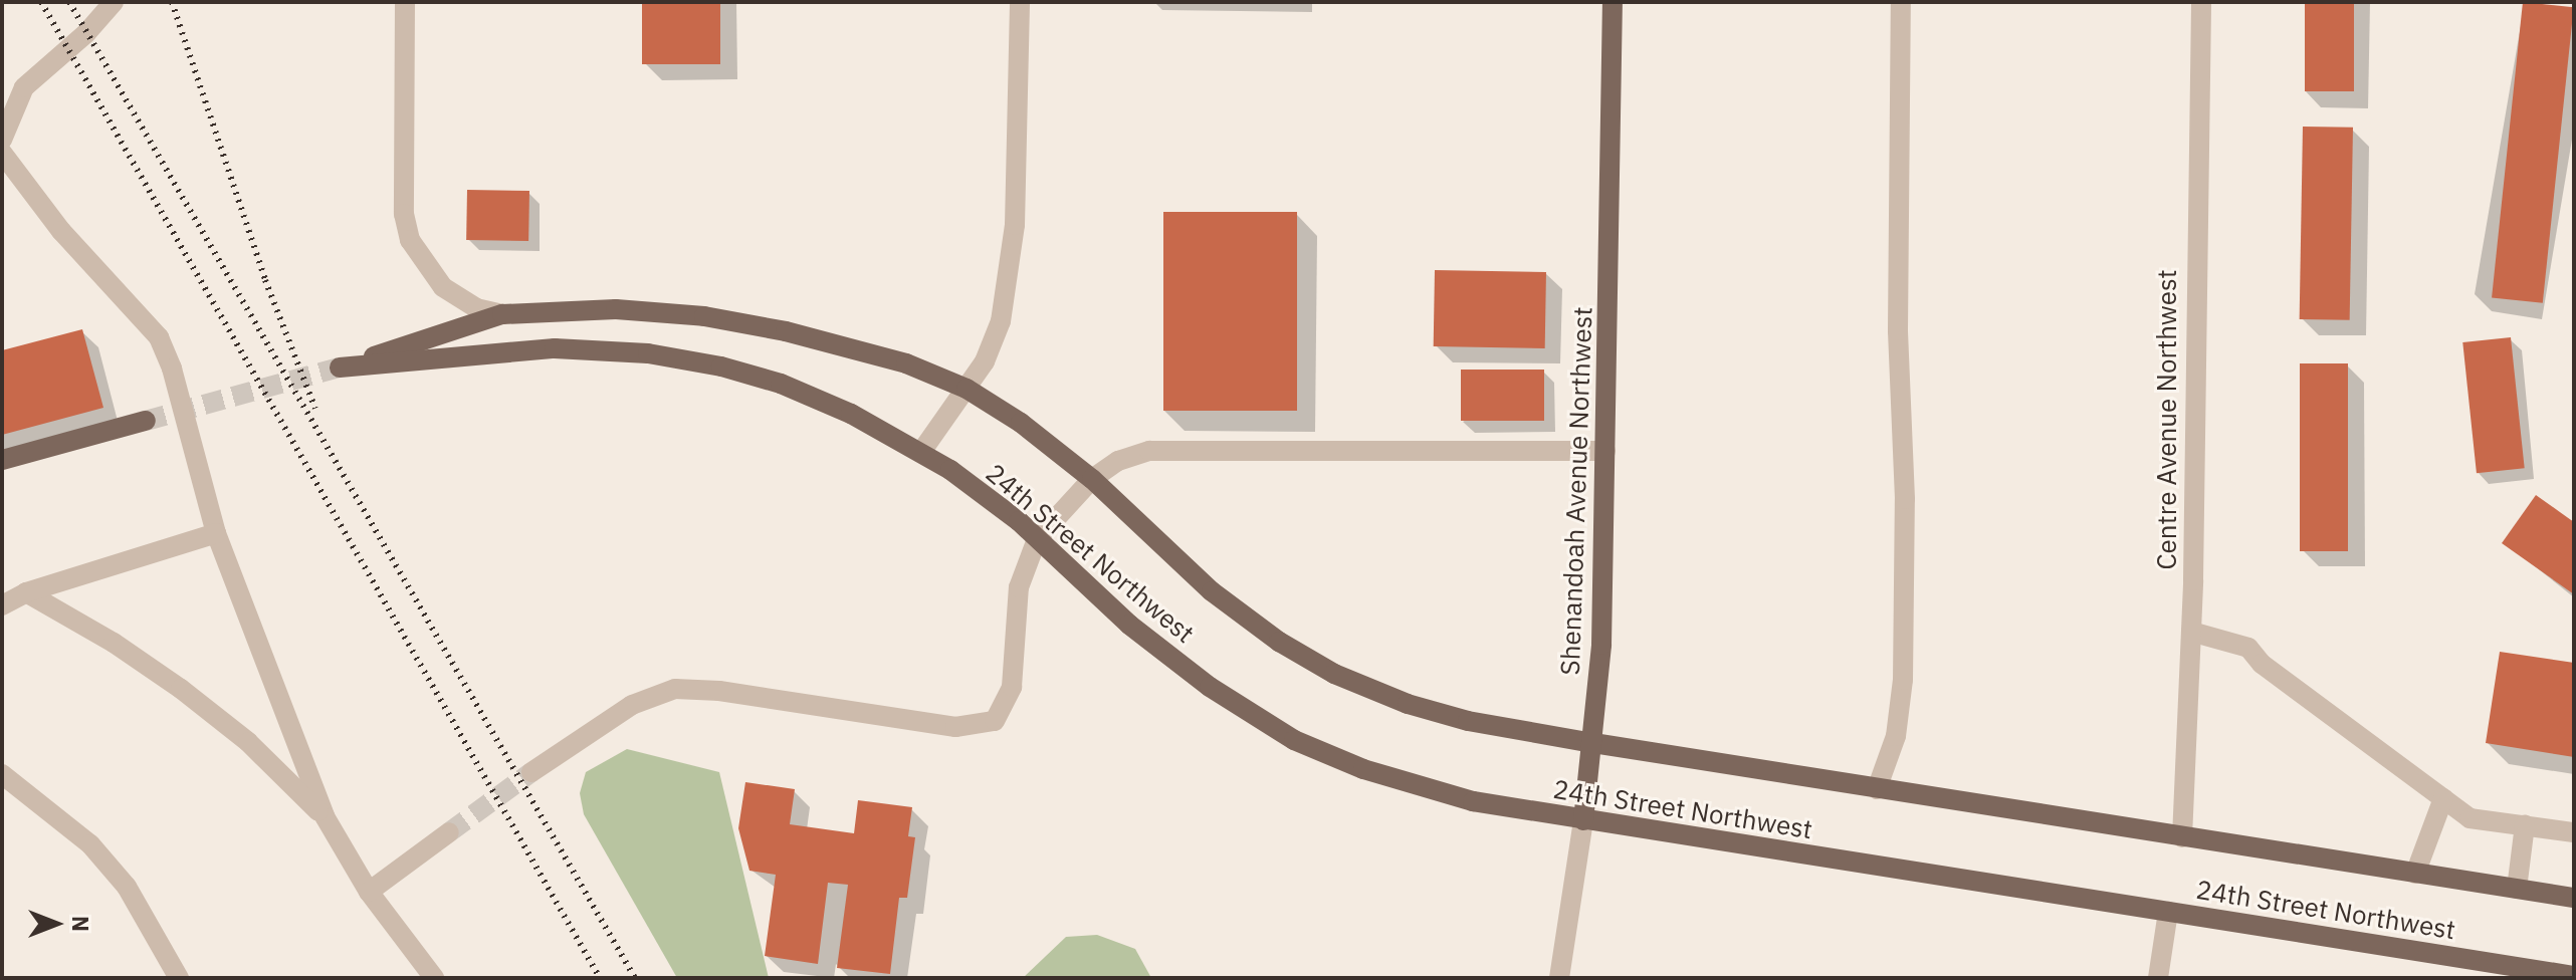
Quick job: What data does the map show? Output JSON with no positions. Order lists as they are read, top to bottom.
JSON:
{
  "streets": {
    "main road": ["Shenandoah Avenue Northwest", "24th Street Northwest"],
    "street": ["Centre Avenue Northwest"]
  },
  "crossings": [
    ["Centre Avenue Northwest", "24th Street Northwest"],
    ["Shenandoah Avenue Northwest", "24th Street Northwest"]
  ],
  "north": "right"
}
